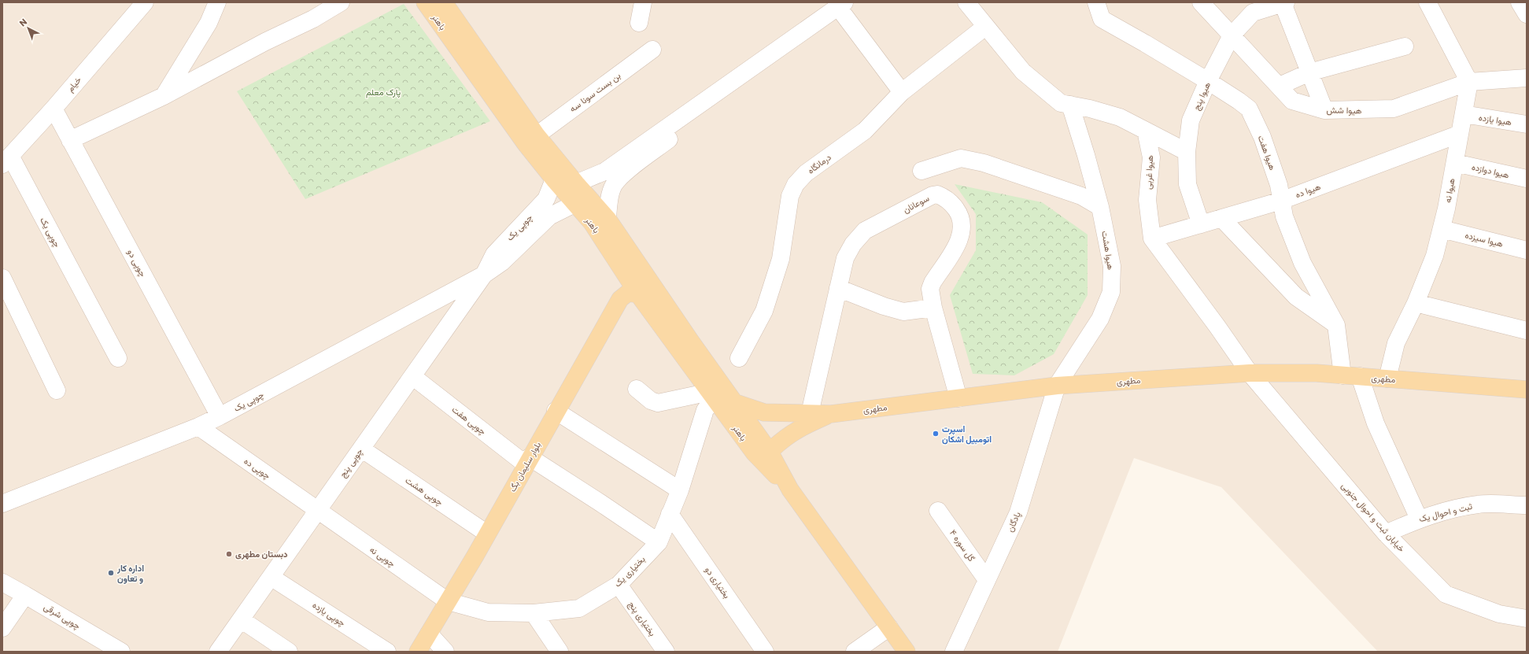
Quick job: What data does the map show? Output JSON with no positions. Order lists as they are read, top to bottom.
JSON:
{
  "streets": {
    "main road": ["باهنر", "مطهری", "بلوار سلیمان بگ"],
    "street": [
      "خیام",
      "بن بست سونا سه",
      "هیوا پنج",
      "هیوا شش",
      "هیوا یازده",
      "هیوا هفت",
      "درمانگاه",
      "هیوا دوازده",
      "هیوا غربی",
      "هیوا ده",
      "هیوا نه",
      "سوعانان",
      "چوپی یک",
      "هیوا سیزده",
      "هیوا هشت",
      "چوپی دو",
      "چوپی هفت",
      "چوپی پنج",
      "چوپی ده",
      "چوپی هشت",
      "ثبت و احوال یک",
      "خیابان ثبت و احوال جنوبی",
      "پادگان",
      "گل سوره ۴",
      "چوپی نه",
      "بختیاری یک",
      "بختیاری دو",
      "چوپی یازده",
      "چوپی شرقی",
      "بختیاری پنج"
    ]
  },
  "crossings": [
    ["باهنر", "بن بست سونا سه"],
    ["باهنر", "چوپی یک"],
    ["باهنر", "مطهری"],
    ["باهنر", "بلوار سلیمان بگ"],
    ["باهنر", "بختیاری یک"],
    ["خیام", "چوپی یک"],
    ["خیام", "چوپی دو"],
    ["هیوا پنج", "هیوا شش"],
    ["هیوا پنج", "هیوا هفت"],
    ["هیوا پنج", "هیوا ده"],
    ["هیوا شش", "هیوا نه"],
    ["هیوا یازده", "هیوا نه"],
    ["هیوا هفت", "هیوا ده"],
    ["هیوا هفت", "مطهری"],
    ["هیوا دوازده", "هیوا نه"],
    ["هیوا غربی", "هیوا ده"],
    ["هیوا غربی", "مطهری"],
    ["هیوا غربی", "خیابان ثبت و احوال جنوبی"],
    ["هیوا ده", "هیوا نه"],
    ["هیوا نه", "هیوا سیزده"],
    ["هیوا نه", "مطهری"],
    ["سوعانان", "مطهری"],
    ["چوپی یک", "چوپی دو"],
    ["چوپی یک", "چوپی پنج"],
    ["چوپی یک", "چوپی ده"],
    ["هیوا هشت", "مطهری"],
    ["هیوا هشت", "پادگان"],
    ["مطهری", "خیابان ثبت و احوال جنوبی"],
    ["مطهری", "پادگان"],
    ["چوپی هفت", "چوپی پنج"],
    ["چوپی هفت", "بلوار سلیمان بگ"],
    ["چوپی هفت", "بختیاری یک"],
    ["چوپی پنج", "چوپی ده"],
    ["چوپی پنج", "چوپی هشت"],
    ["چوپی پنج", "چوپی نه"],
    ["چوپی پنج", "چوپی یازده"],
    ["بلوار سلیمان بگ", "چوپی هشت"],
    ["بلوار سلیمان بگ", "چوپی نه"],
    ["بلوار سلیمان بگ", "بختیاری یک"],
    ["چوپی ده", "چوپی نه"],
    ["ثبت و احوال یک", "خیابان ثبت و احوال جنوبی"],
    ["پادگان", "گل سوره ۴"],
    ["چوپی نه", "بختیاری یک"],
    ["بختیاری یک", "بختیاری دو"],
    ["بختیاری یک", "بختیاری پنج"]
  ],
  "parks": ["پارک معلم"],
  "places": ["اسپرت اتومبیل اشکان", "دبستان مطهری", "اداره کار و تعاون"],
  "north": "top left"
}
